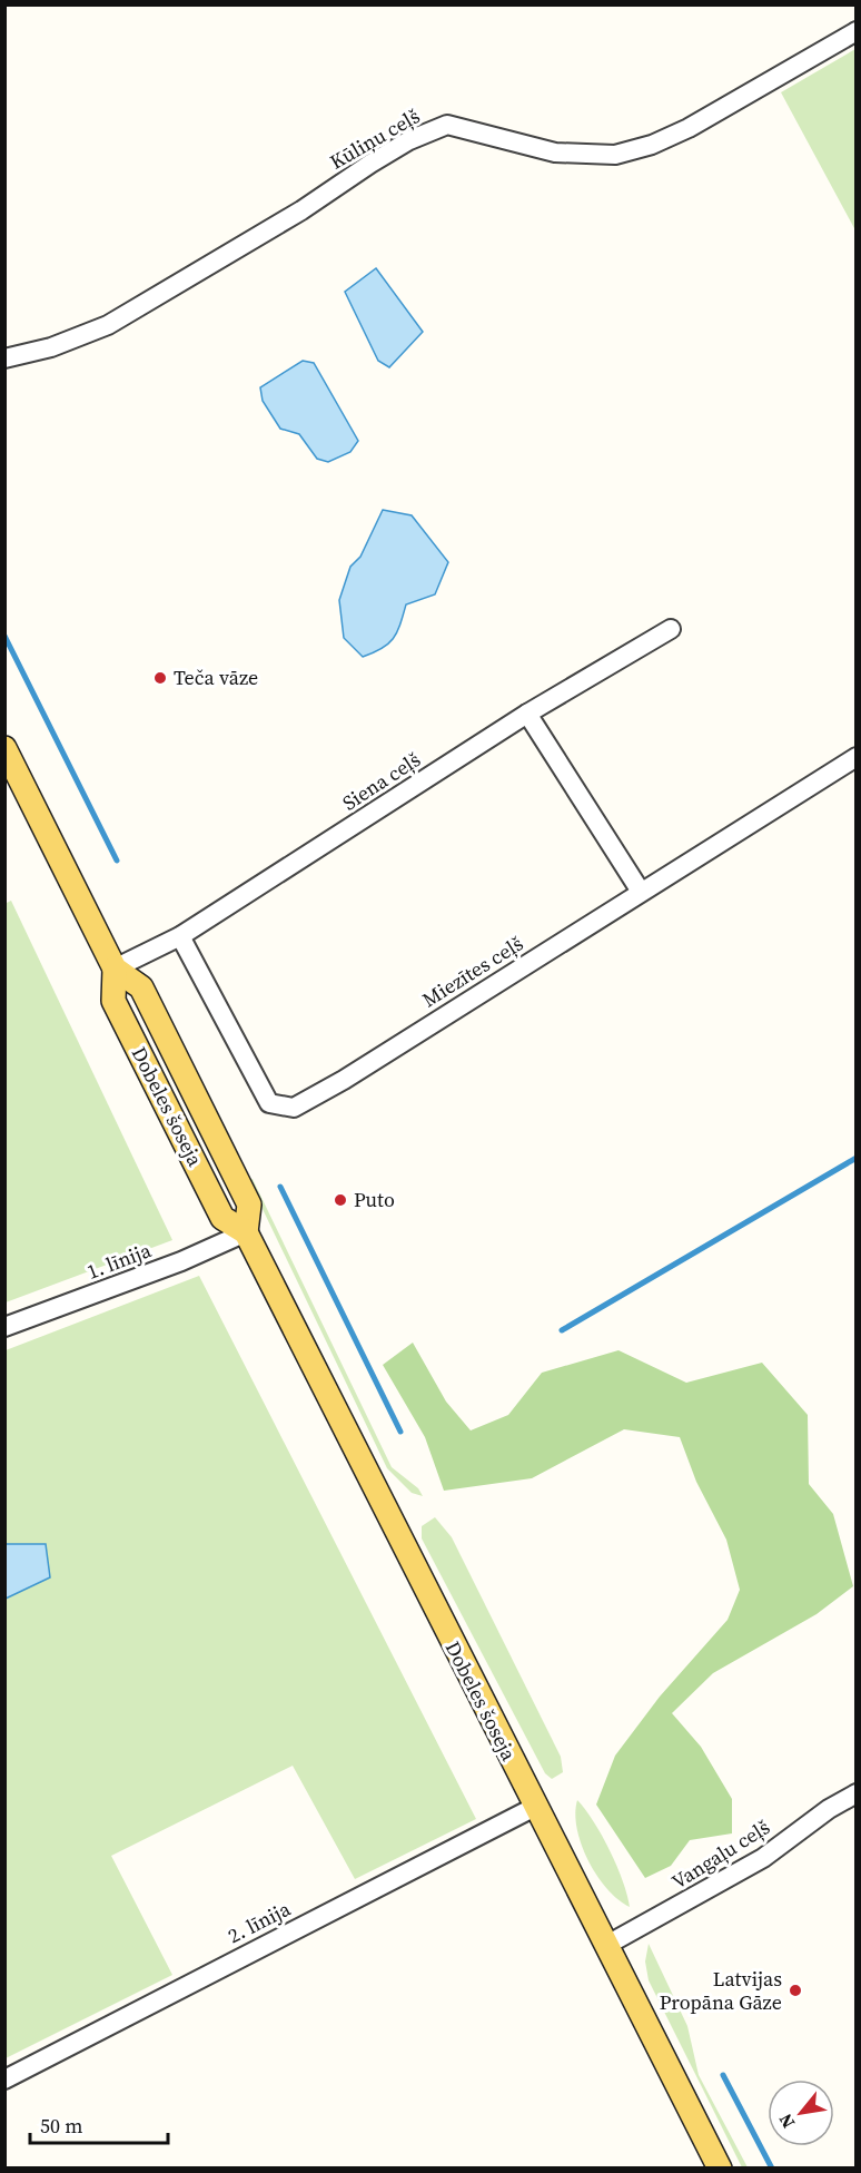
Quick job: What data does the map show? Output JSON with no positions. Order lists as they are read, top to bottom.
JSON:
{
  "streets": {
    "main road": ["Dobeles šoseja"],
    "street": [
      "Kūliņu ceļš",
      "Siena ceļš",
      "Miezītes ceļš",
      "1. līnija",
      "Vangaļu ceļš",
      "2. līnija"
    ]
  },
  "crossings": [
    ["Siena ceļš", "Miezītes ceļš"],
    ["Siena ceļš", "Dobeles šoseja"],
    ["Dobeles šoseja", "1. līnija"],
    ["Dobeles šoseja", "Vangaļu ceļš"],
    ["Dobeles šoseja", "2. līnija"]
  ],
  "places": ["Teča vāze", "Puto", "Latvijas Propāna Gāze"],
  "scale_bar": "50 m",
  "north": "bottom left"
}
